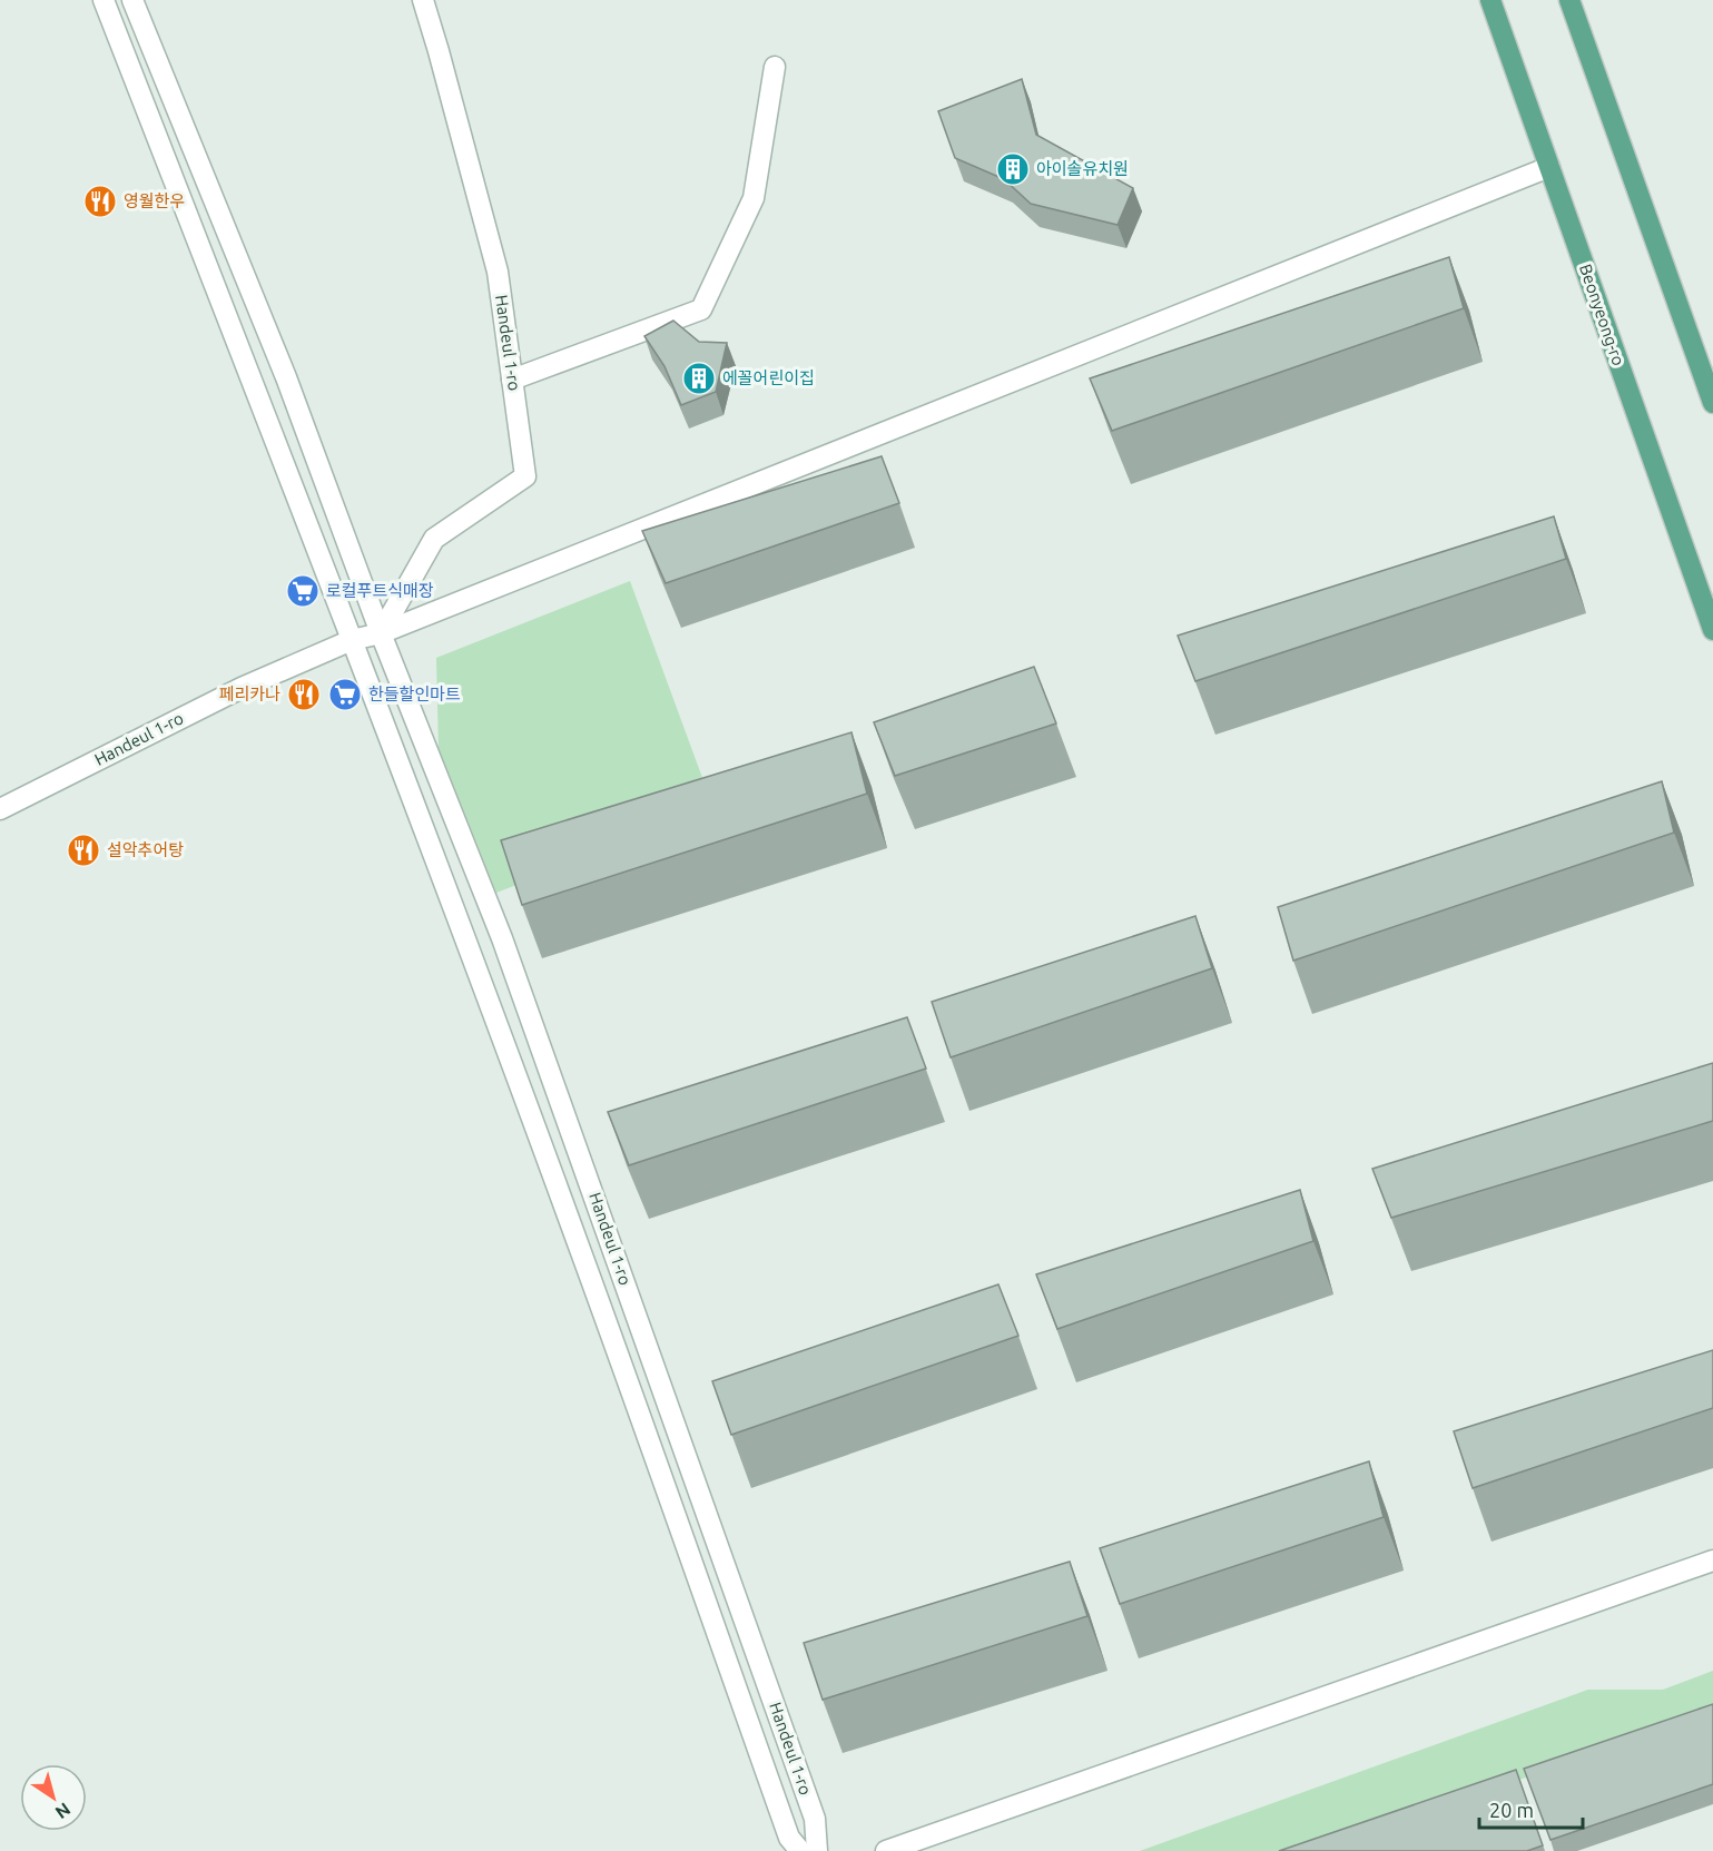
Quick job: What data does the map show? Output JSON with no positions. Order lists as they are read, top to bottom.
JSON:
{
  "streets": {
    "main road": ["Beonyeong-ro"],
    "street": ["Handeul 1-ro"]
  },
  "places": {
    "building": ["아이솔유치원", "에꼴어린이집"],
    "restaurant": ["영월한우", "페리카나", "설악추어탕"],
    "supermarket": ["로컬푸트식매장", "한들할인마트"]
  },
  "scale_bar": "20 m",
  "north": "bottom right"
}
